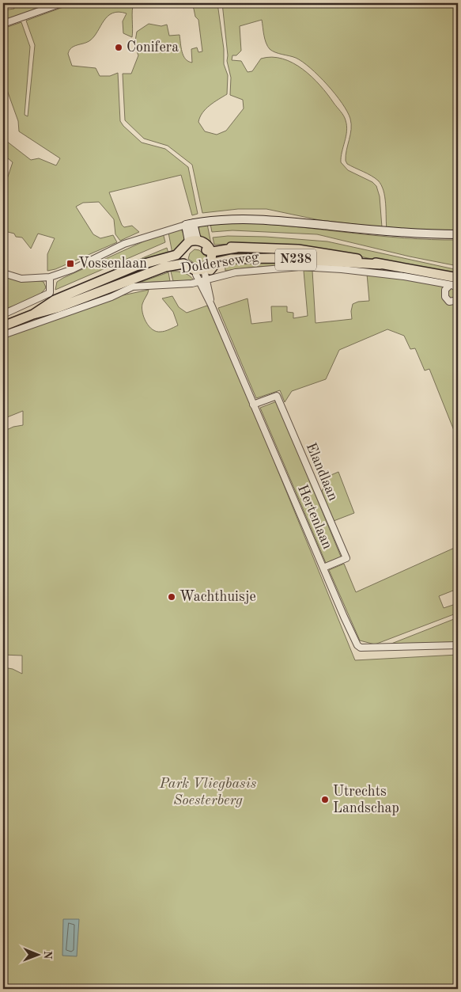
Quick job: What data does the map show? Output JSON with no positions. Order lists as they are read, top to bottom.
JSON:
{
  "streets": {
    "main road": ["N238", "Dolderseweg"],
    "street": ["Elandlaan", "Hertenlaan"]
  },
  "crossings": [
    ["N238", "Dolderseweg"],
    ["N238", "Hertenlaan"],
    ["Dolderseweg", "Hertenlaan"],
    ["Elandlaan", "Hertenlaan"]
  ],
  "parks": ["Park Vliegbasis Soesterberg"],
  "places": {
    "other": ["Conifera", "Wachthuisje", "Utrechts Landschap"],
    "transit": ["Vossenlaan"]
  },
  "north": "right"
}
